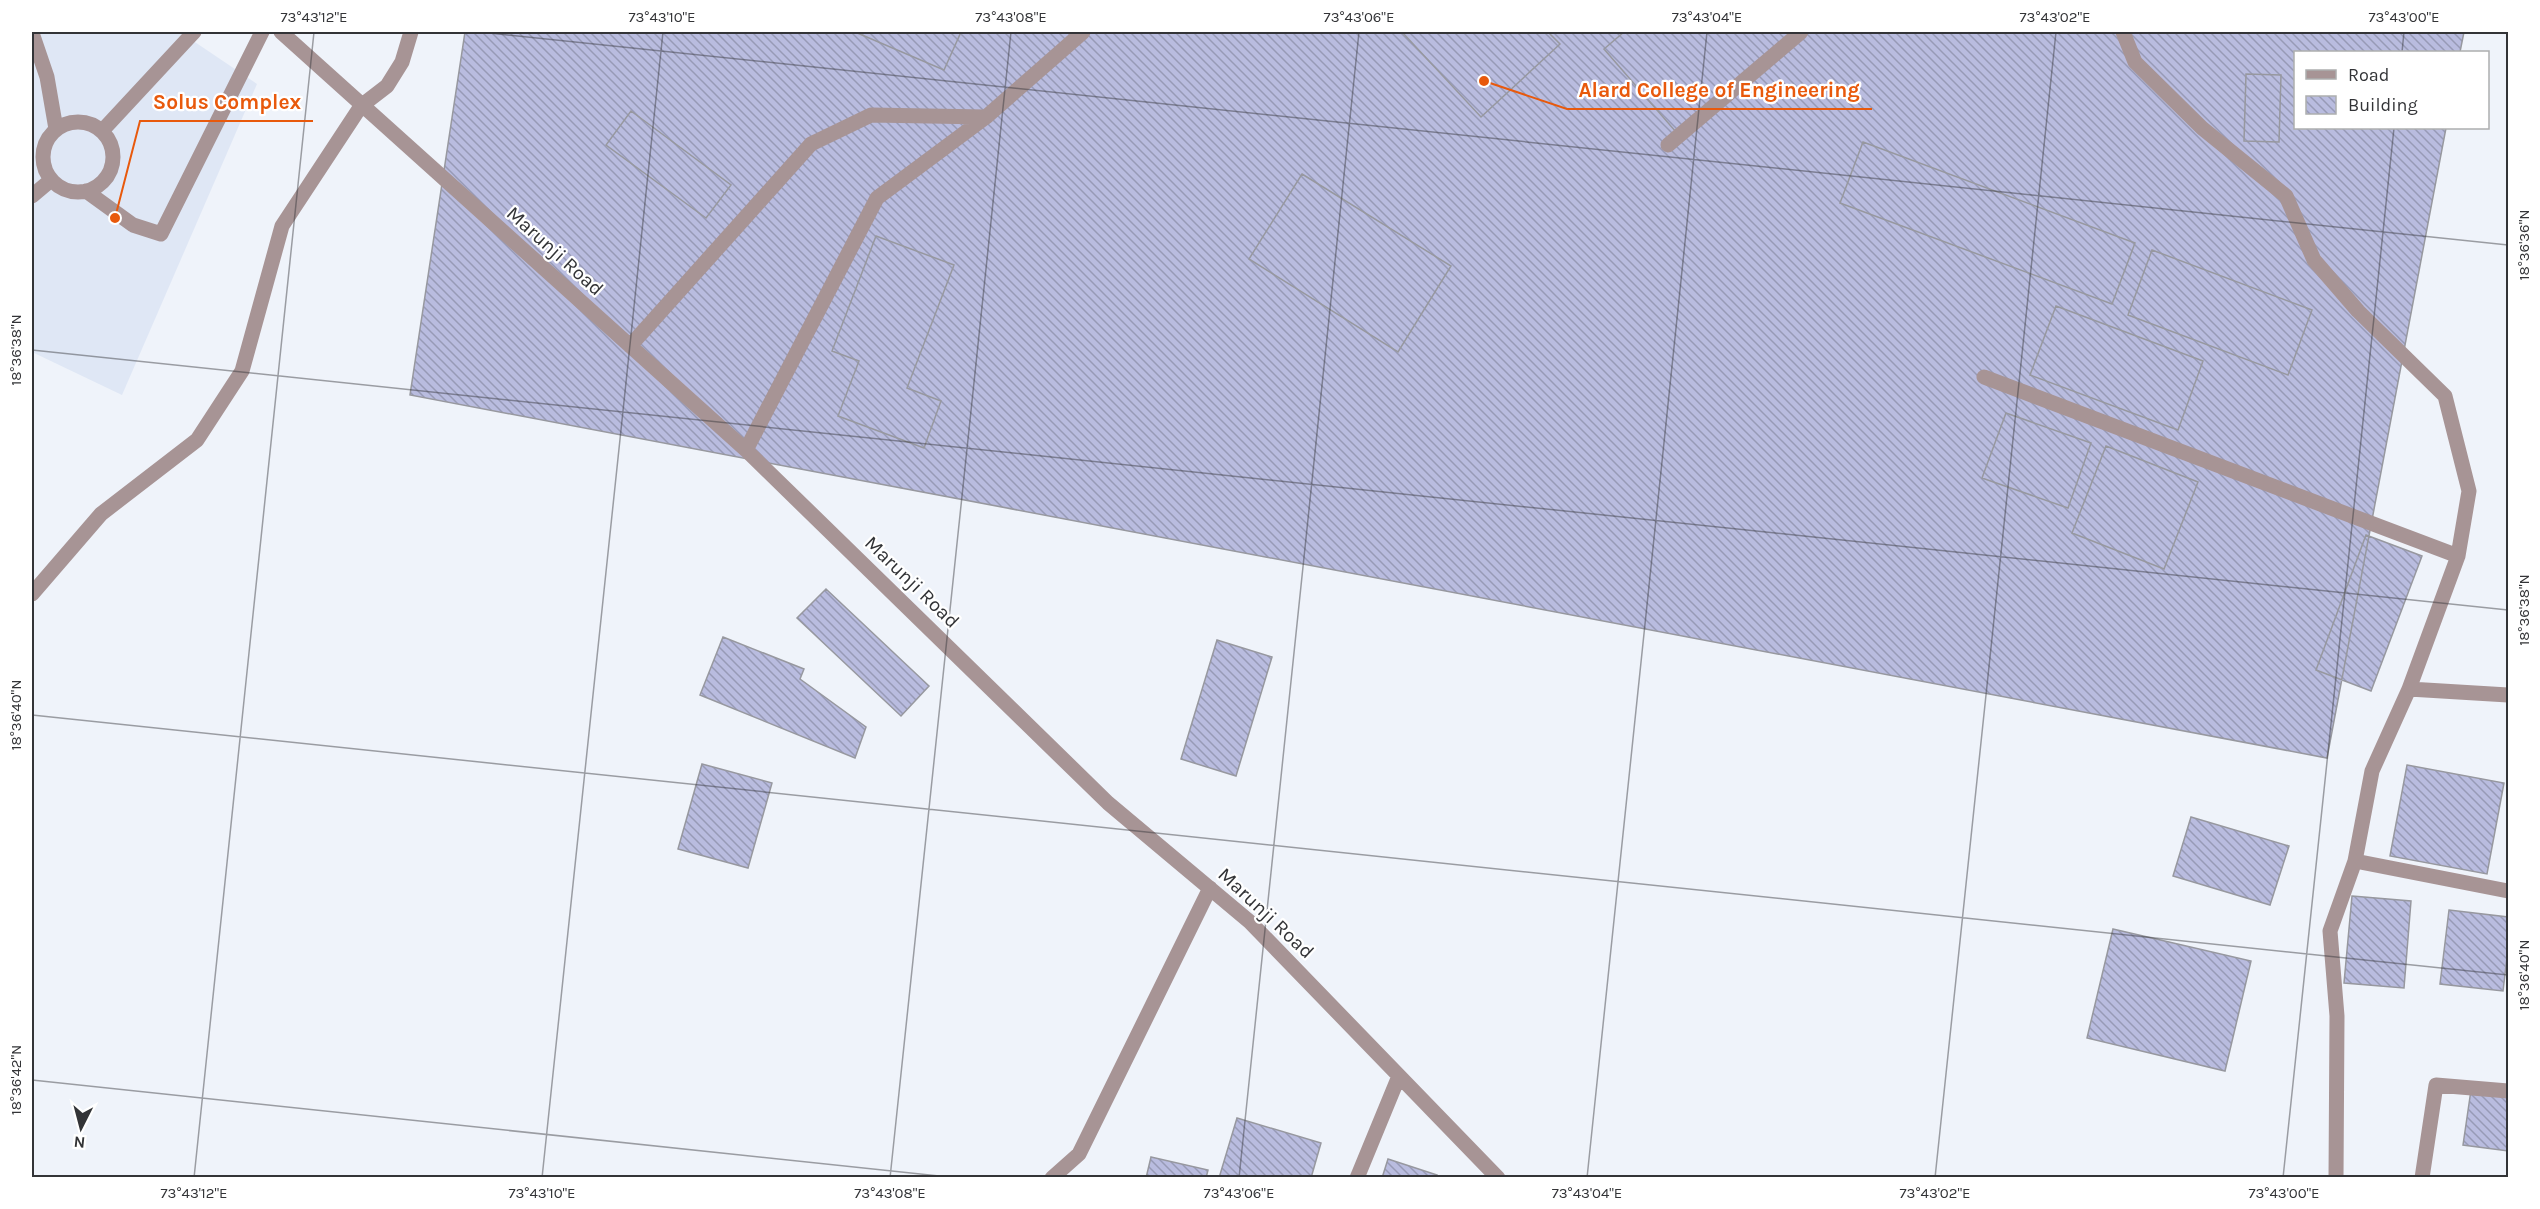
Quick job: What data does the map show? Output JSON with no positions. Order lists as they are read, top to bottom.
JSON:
{
  "streets": {
    "street": ["Marunji Road"]
  },
  "places": ["Alard College of Engineering", "Solus Complex"],
  "legend": ["Road", "Building"],
  "north": "bottom",
  "coordinates": [
    "73°43'12\"E",
    "73°43'10\"E",
    "73°43'08\"E",
    "73°43'06\"E",
    "73°43'04\"E",
    "73°43'02\"E",
    "73°43'00\"E",
    "18°36'36\"N",
    "18°36'38\"N",
    "18°36'40\"N",
    "18°36'42\"N"
  ]
}
